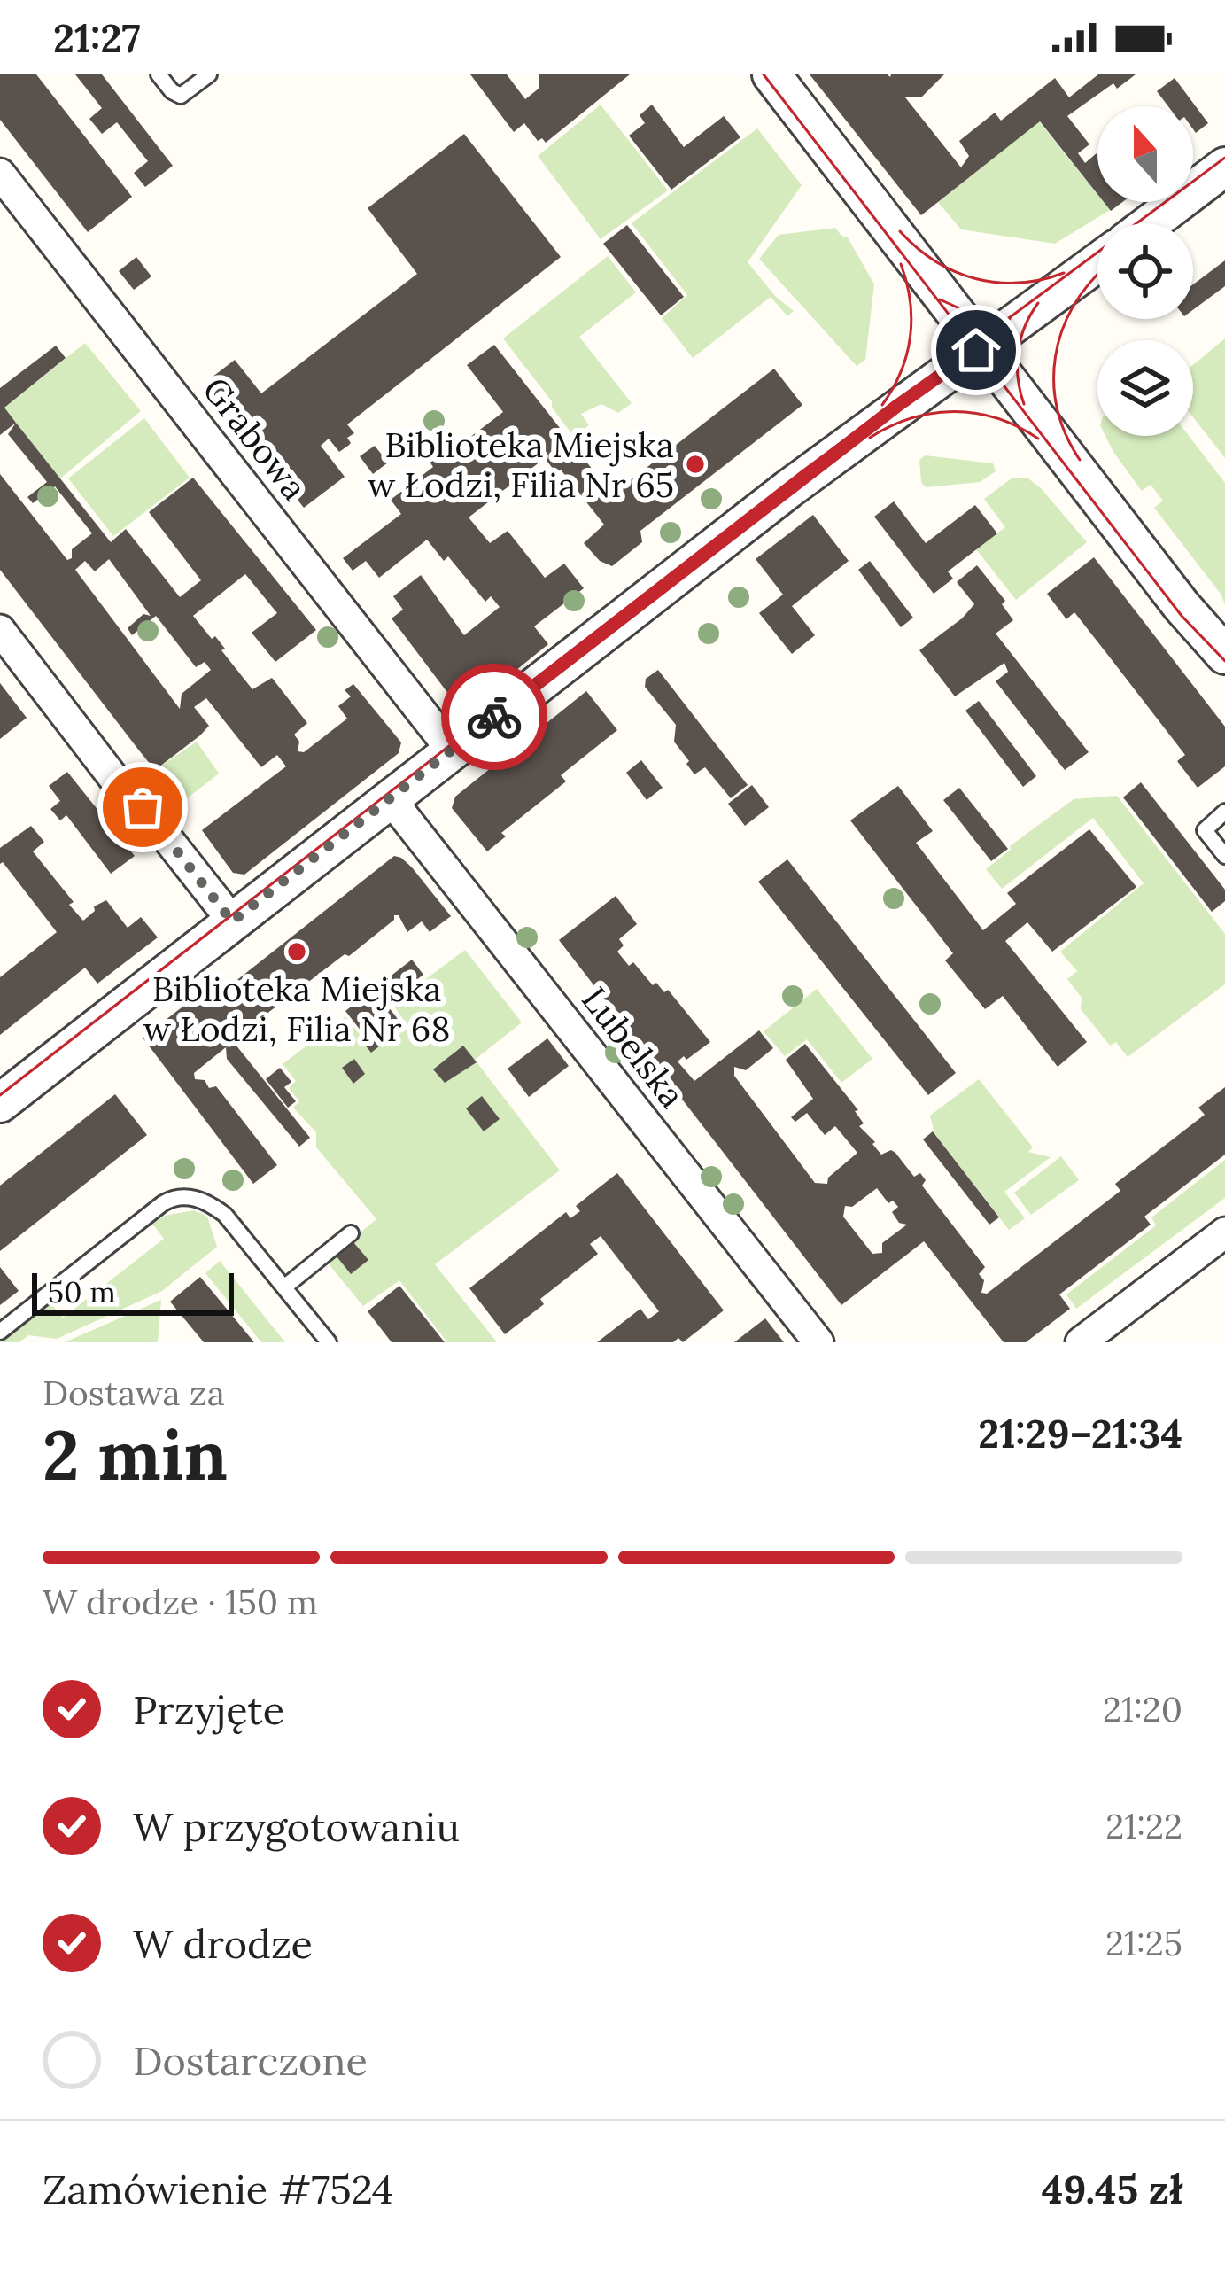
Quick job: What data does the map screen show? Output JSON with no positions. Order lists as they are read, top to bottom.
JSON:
{
  "streets": {
    "street": ["Grabowa", "Lubelska"]
  },
  "places": ["Biblioteka Miejska w Łodzi, Filia Nr 65", "Biblioteka Miejska w Łodzi, Filia Nr 68"],
  "scale_bar": "50 m",
  "north": "top",
  "page": {
    "status": "21:27",
    "scale": "50 m",
    "heading": ["2 min", "Dostawa za", "21:29–21:34"],
    "panel": ["Zamówienie #7524", "49.45 zł"],
    "bar": "W drodze · 150 m",
    "list": [
      ["Przyjęte", "21:20"],
      ["W przygotowaniu", "21:22"],
      ["W drodze", "21:25"],
      "Dostarczone"
    ]
  }
}
